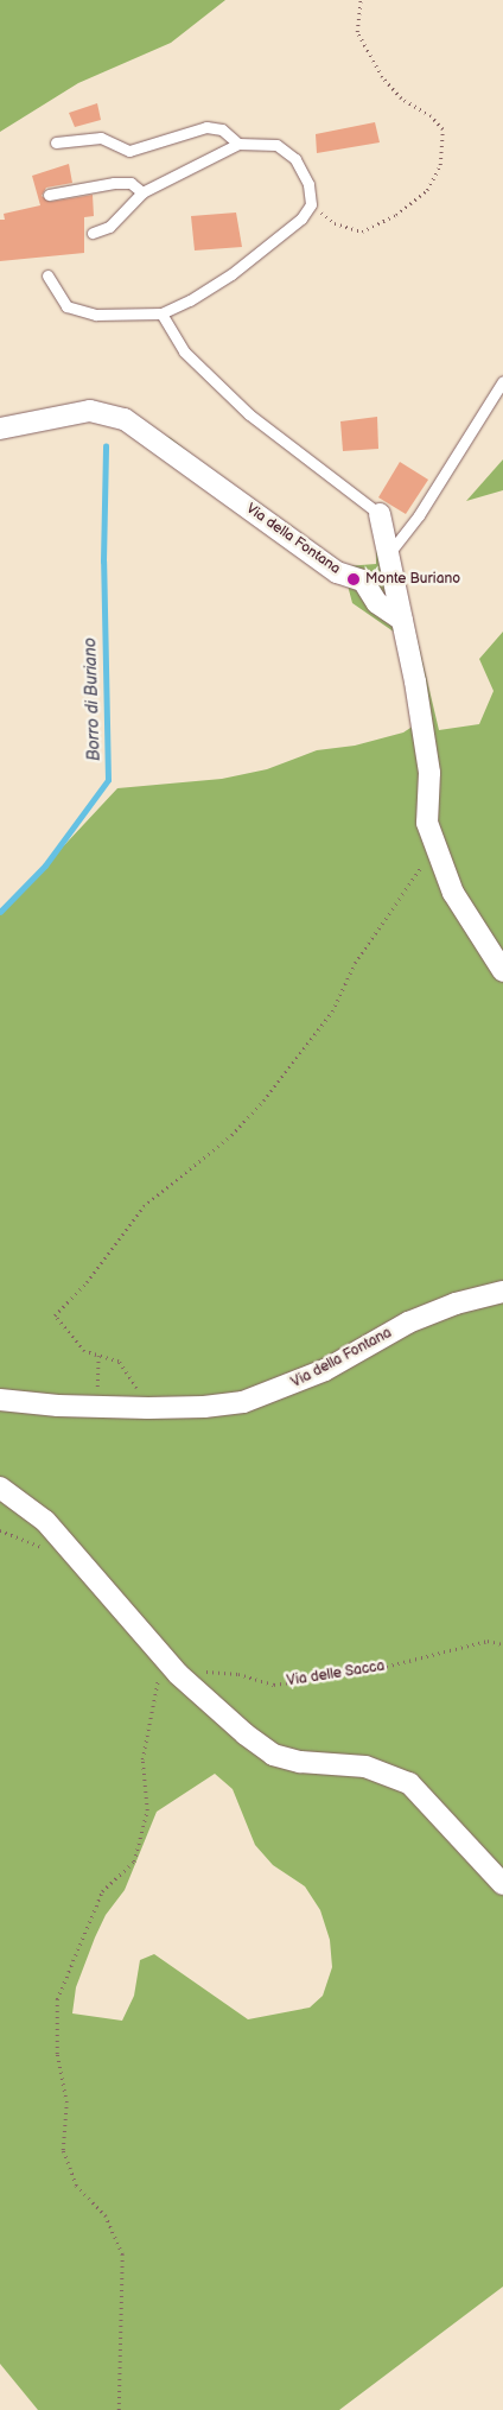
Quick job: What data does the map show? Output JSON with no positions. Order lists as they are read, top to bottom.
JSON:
{
  "streets": {
    "street": ["Via della Fontana"],
    "path": ["Via delle Sacca"]
  },
  "water": ["Borro di Buriano"],
  "places": ["Monte Buriano"]
}
